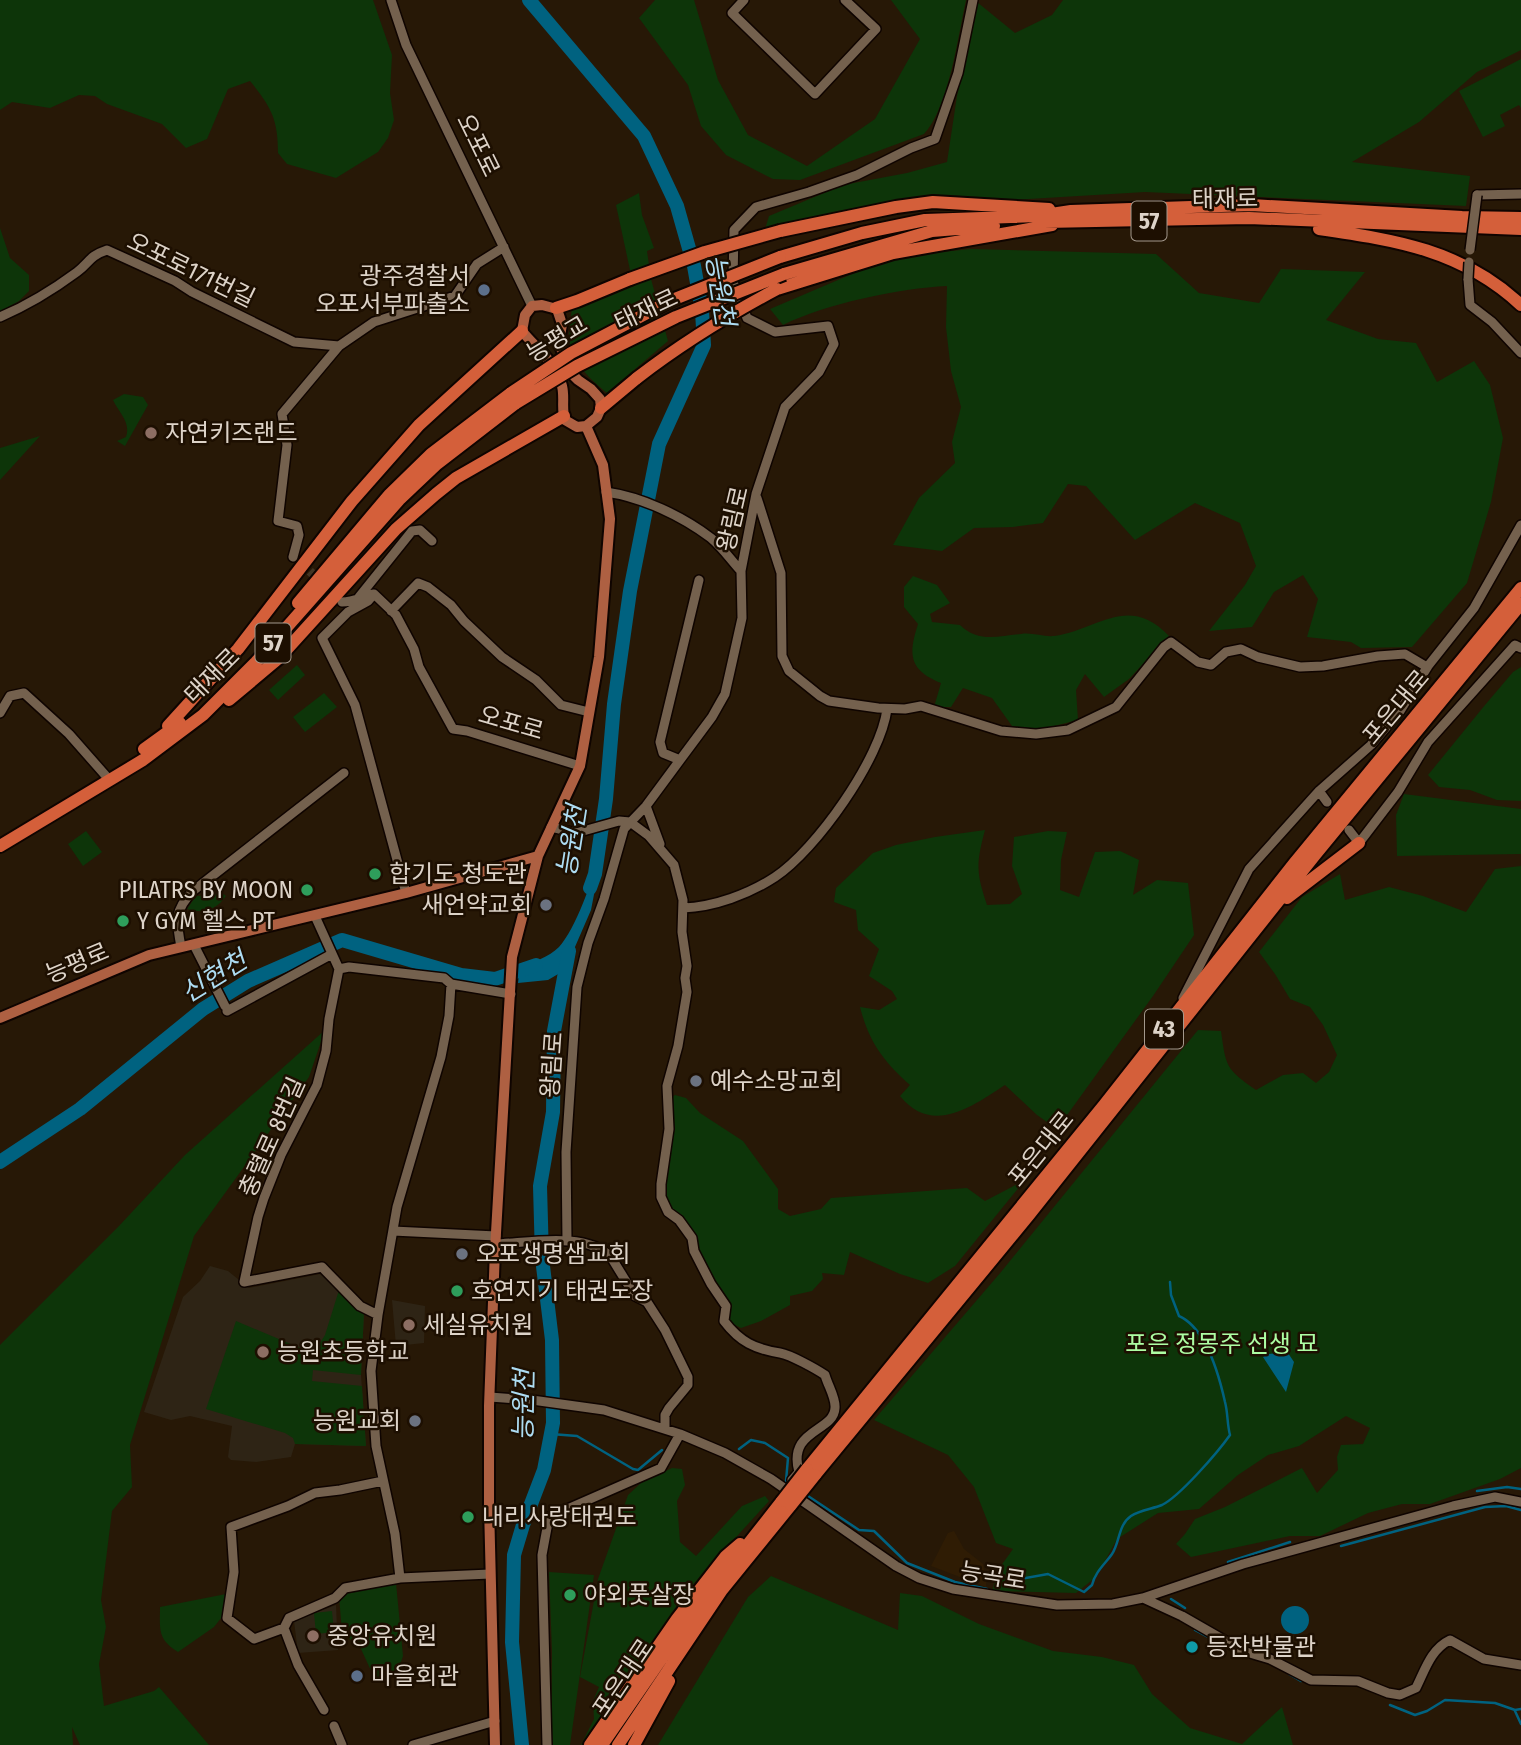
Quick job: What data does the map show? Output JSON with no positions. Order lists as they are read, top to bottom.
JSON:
{
  "streets": {
    "highway": [
      "태재로",
      "57",
      "능평교",
      "포은대로",
      "43"
    ],
    "main road": ["능평로"],
    "street": [
      "오포로",
      "오포로171번길",
      "왕림로",
      "충렬로 8번길",
      "능곡로"
    ]
  },
  "crossings": [
    ["태재로", "57"],
    ["태재로", "능평교"],
    ["포은대로", "43"],
    ["포은대로", "능곡로"],
    ["43", "능곡로"]
  ],
  "water": ["능원천", "신현천"],
  "parks": ["포은 정몽주 선생 묘"],
  "places": [
    "광주경찰서 오포서부파출소",
    "자연키즈랜드",
    "합기도 청도관",
    "PILATRS BY MOON",
    "새언약교회",
    "Y GYM 헬스 PT",
    "예수소망교회",
    "오포생명샘교회",
    "호연지기 태권도장",
    "세실유치원",
    "능원초등학교",
    "능원교회",
    "내리사랑태권도",
    "야외풋살장",
    "중앙유치원",
    "등잔박물관",
    "마을회관"
  ]
}
